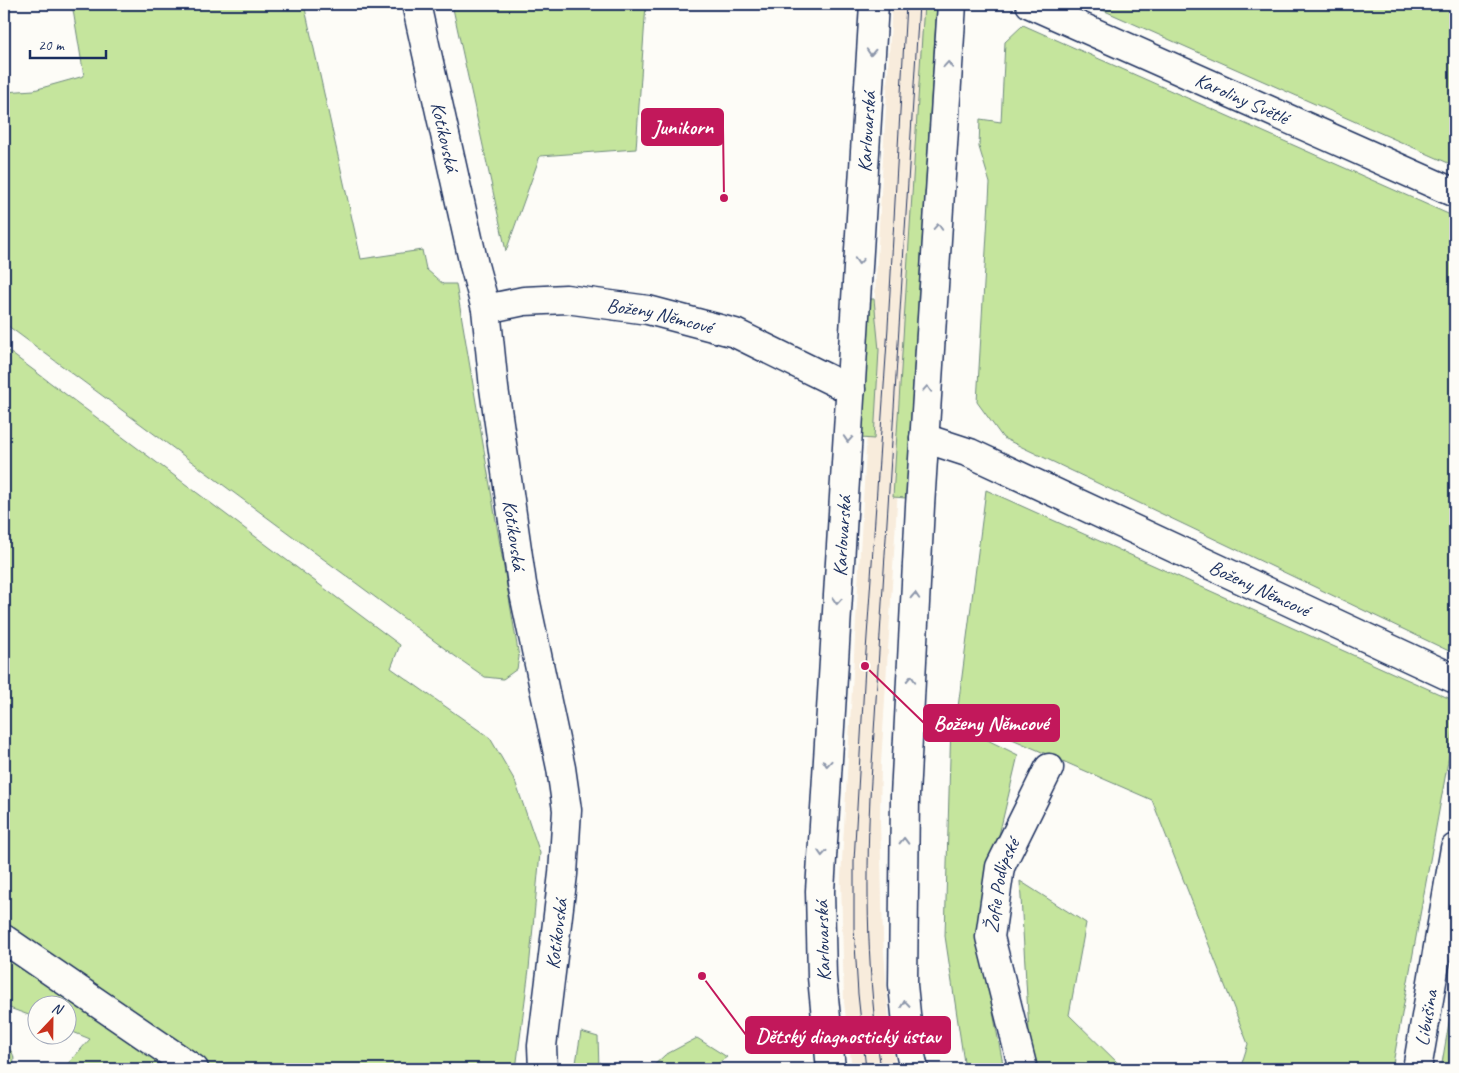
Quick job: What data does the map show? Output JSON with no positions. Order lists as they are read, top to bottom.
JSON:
{
  "streets": {
    "street": [
      "Karoliny Světlé",
      "Karlovarská",
      "Kotíkovská",
      "Boženy Němcové",
      "Žofie Podlipské",
      "Libušina"
    ]
  },
  "crossings": [
    ["Karlovarská", "Boženy Němcové"],
    ["Kotíkovská", "Boženy Němcové"]
  ],
  "places": ["Junikorn", "Boženy Němcové", "Dětský diagnostický ústav"],
  "scale_bar": "20 m",
  "north": "top"
}
